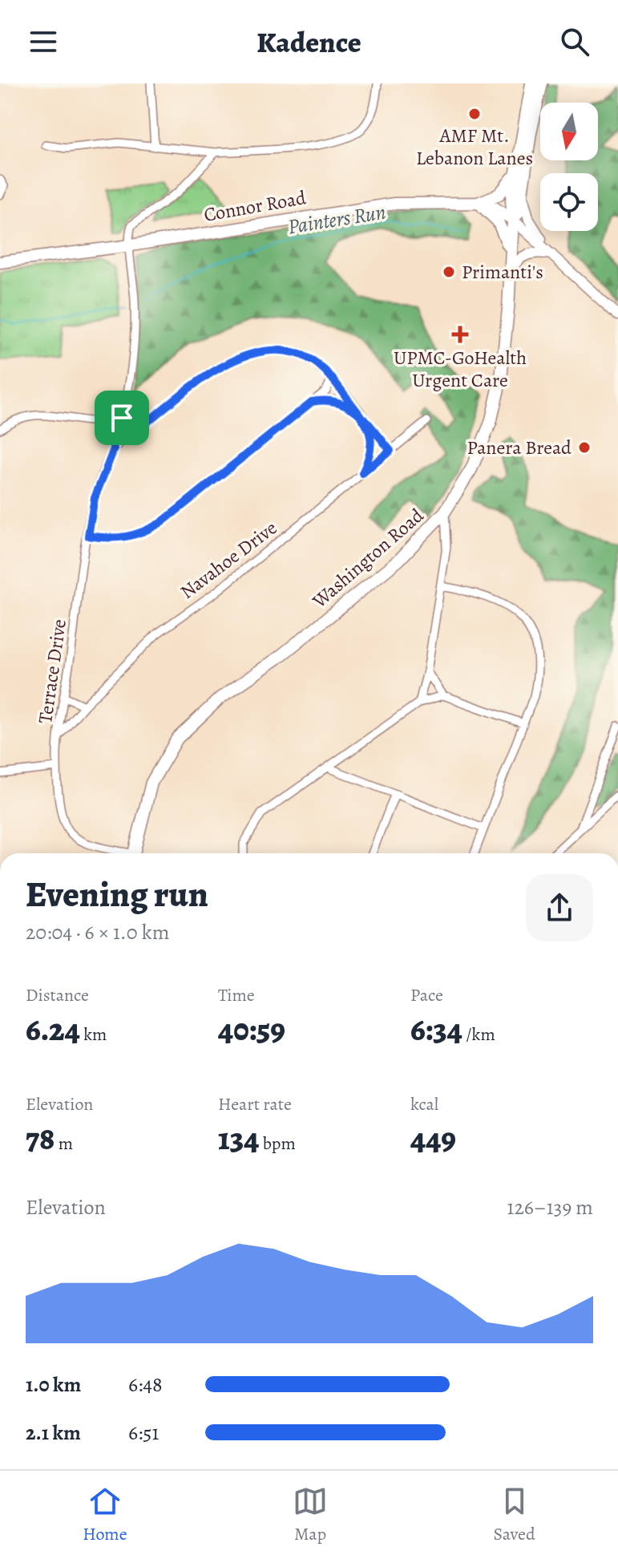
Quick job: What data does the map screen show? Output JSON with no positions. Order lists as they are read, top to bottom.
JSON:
{
  "streets": {
    "main road": ["Connor Road", "Washington Road"],
    "street": ["Navahoe Drive", "Terrace Drive"]
  },
  "crossings": [
    ["Connor Road", "Washington Road"],
    ["Navahoe Drive", "Terrace Drive"]
  ],
  "water": ["Painters Run"],
  "places": {
    "other": ["AMF Mt. Lebanon Lanes", "Primanti's", "Panera Bread"],
    "health": ["UPMC-GoHealth Urgent Care"]
  },
  "north": "bottom",
  "page": {
    "header": "Kadence",
    "heading": ["Evening run", "20:04 · 6 × 1.0 km"],
    "stats": [
      ["Distance", "6.24 km"],
      ["Time", "40:59"],
      ["Pace", "6:34 /km"],
      ["Elevation", "78 m"],
      ["Heart rate", "134 bpm"],
      ["kcal", "449"]
    ],
    "chart": ["Elevation", "126–139 m"],
    "list": [
      {
        "name": "1.0 km",
        "note": "6:48"
      },
      {
        "name": "2.1 km",
        "note": "6:51"
      }
    ],
    "tabs": ["Home", "Map", "Saved"]
  }
}
